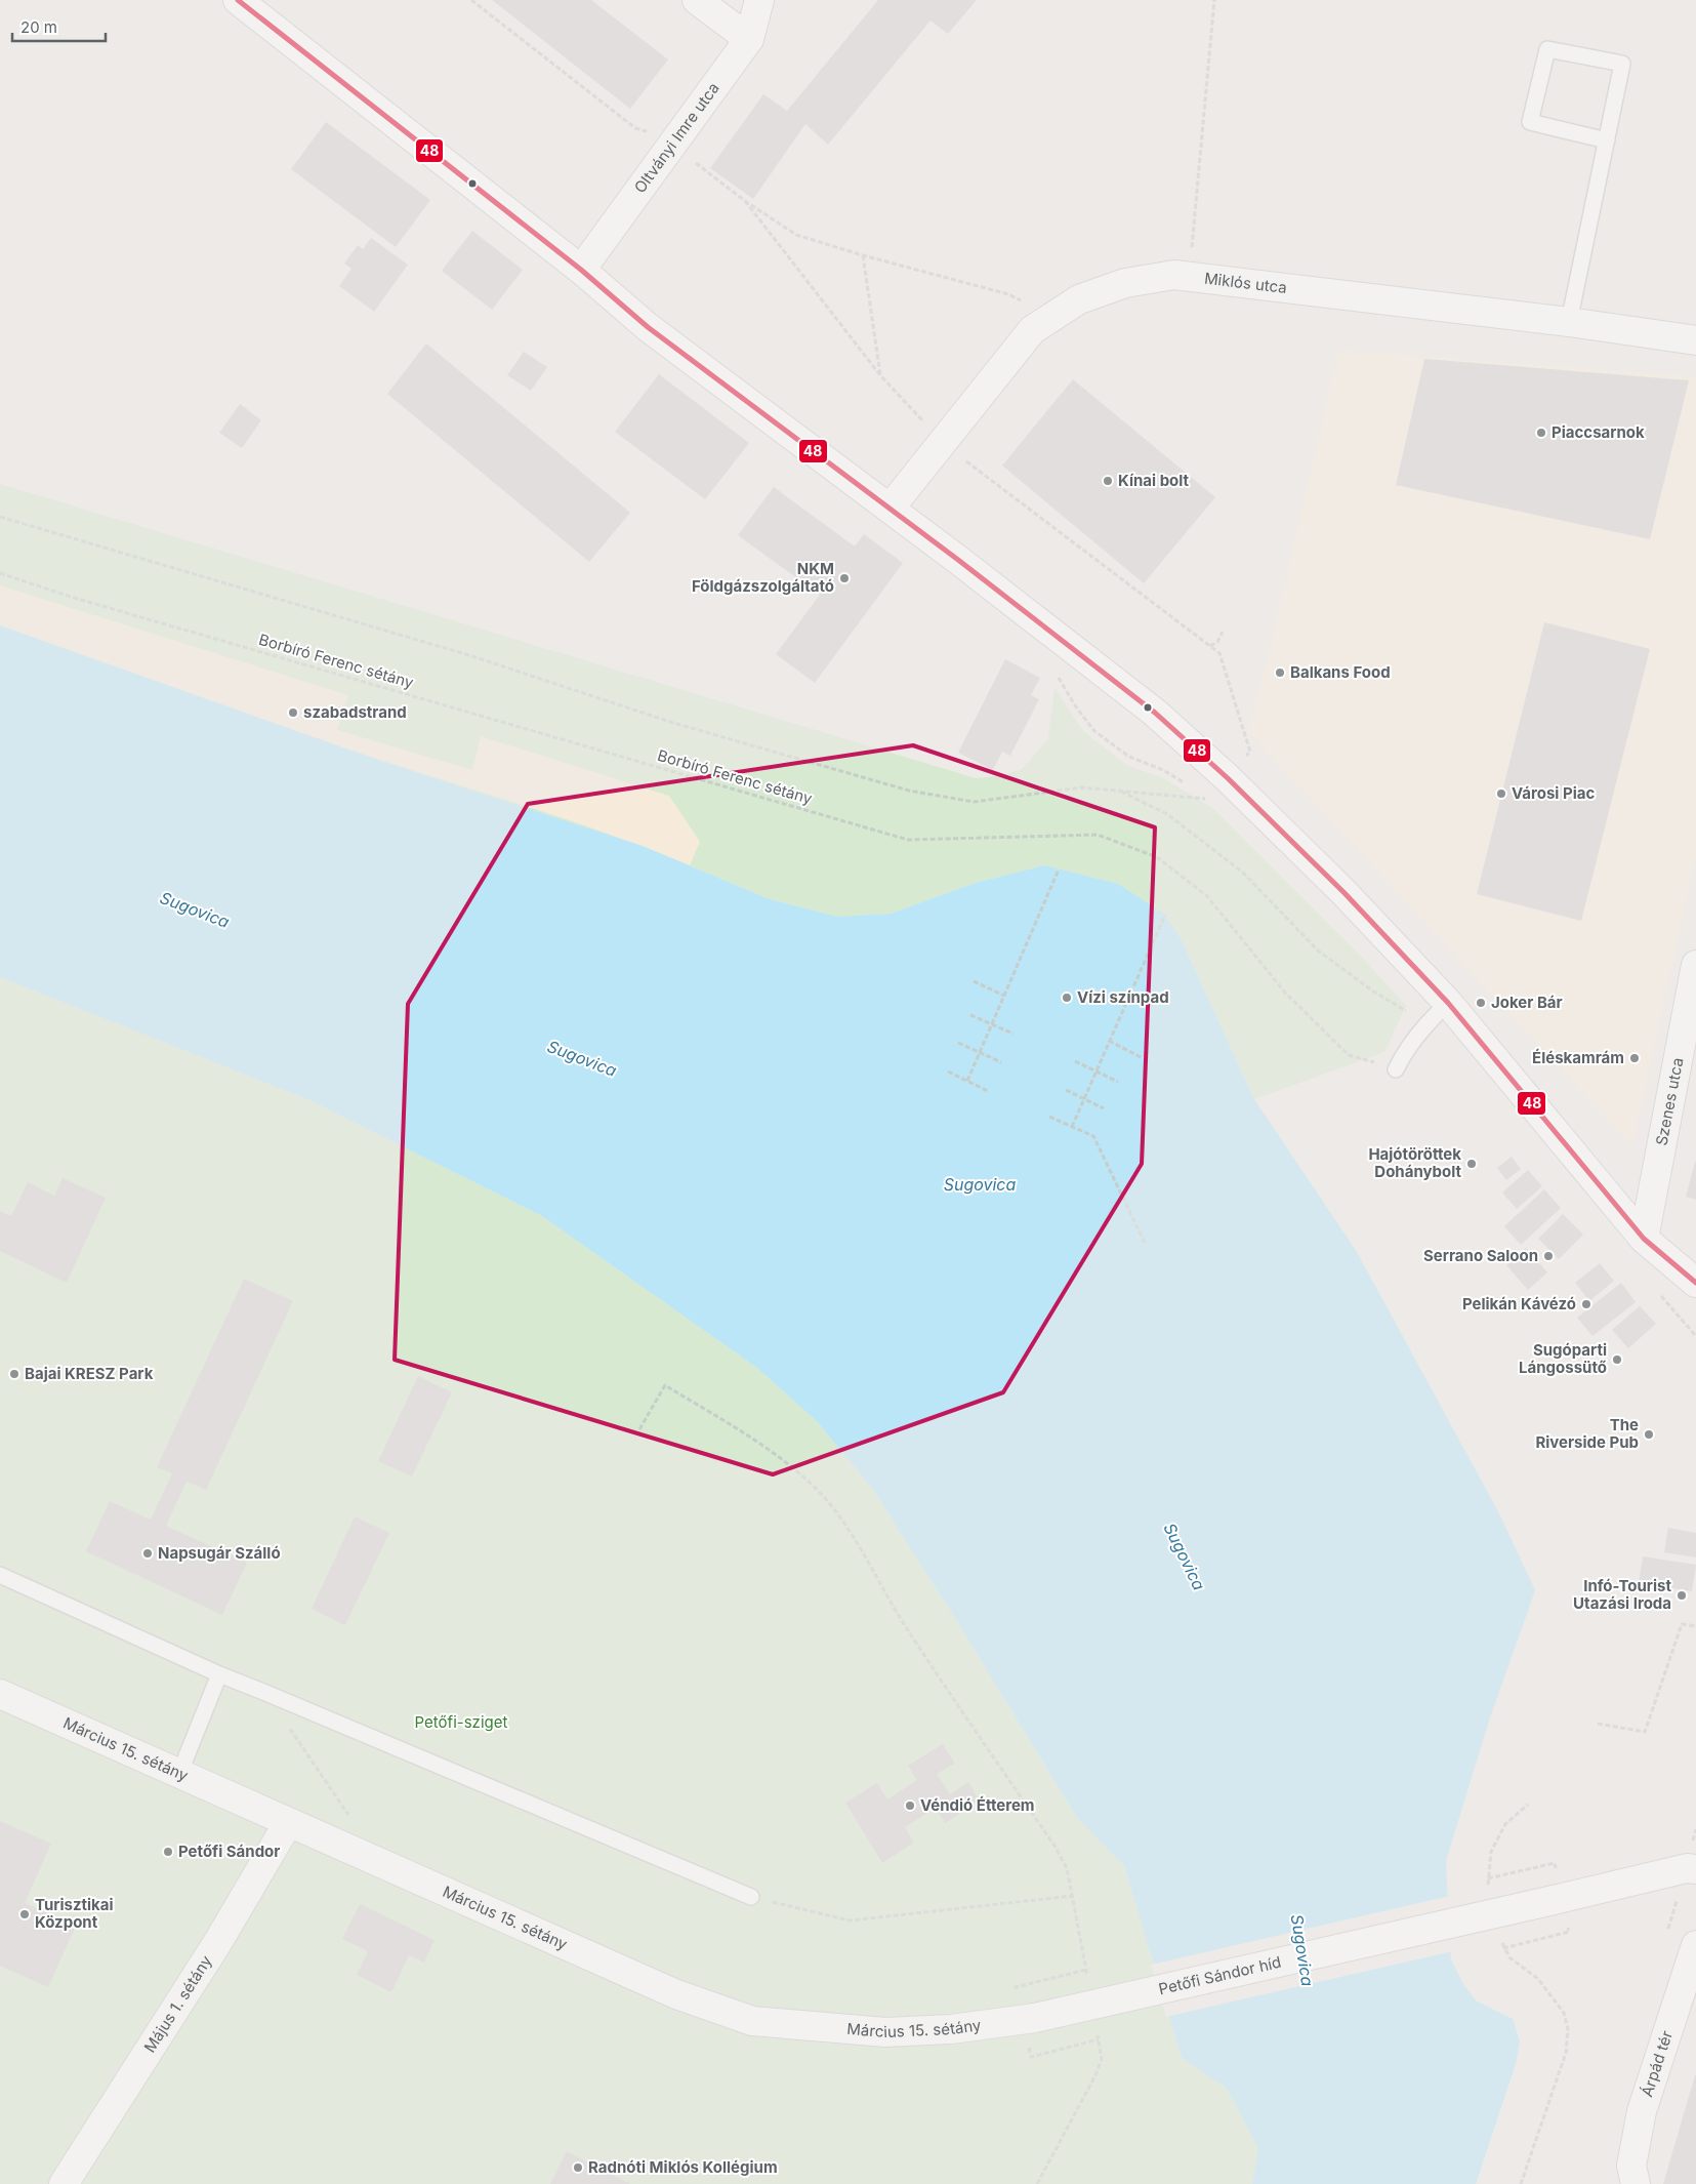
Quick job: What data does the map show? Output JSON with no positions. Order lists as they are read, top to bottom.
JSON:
{
  "streets": {
    "street": [
      "Oltványi Imre utca",
      "Miklós utca",
      "Szenes utca",
      "Március 15. sétány",
      "Petőfi Sándor híd",
      "Május 1. sétány",
      "Árpád tér"
    ],
    "path": ["Borbíró Ferenc sétány"]
  },
  "crossings": [
    ["Március 15. sétány", "Petőfi Sándor híd"],
    ["Március 15. sétány", "Május 1. sétány"]
  ],
  "water": ["Sugovica"],
  "parks": ["Petőfi-sziget"],
  "places": [
    "Piaccsarnok",
    "Kínai bolt",
    "NKM Földgázszolgáltató",
    "Balkans Food",
    "szabadstrand",
    "Városi Piac",
    "Vízi színpad",
    "Joker Bár",
    "Éléskamrám",
    "Hajótöröttek Dohánybolt",
    "Serrano Saloon",
    "Pelikán Kávézó",
    "Sugóparti Lángossütő",
    "Bajai KRESZ Park",
    "The Riverside Pub",
    "Napsugár Szálló",
    "Infó-Tourist Utazási Iroda",
    "Véndió Étterem",
    "Petőfi Sándor",
    "Turisztikai Központ",
    "Radnóti Miklós Kollégium"
  ],
  "lines": ["transit line 48"],
  "scale_bar": "20 m"
}
